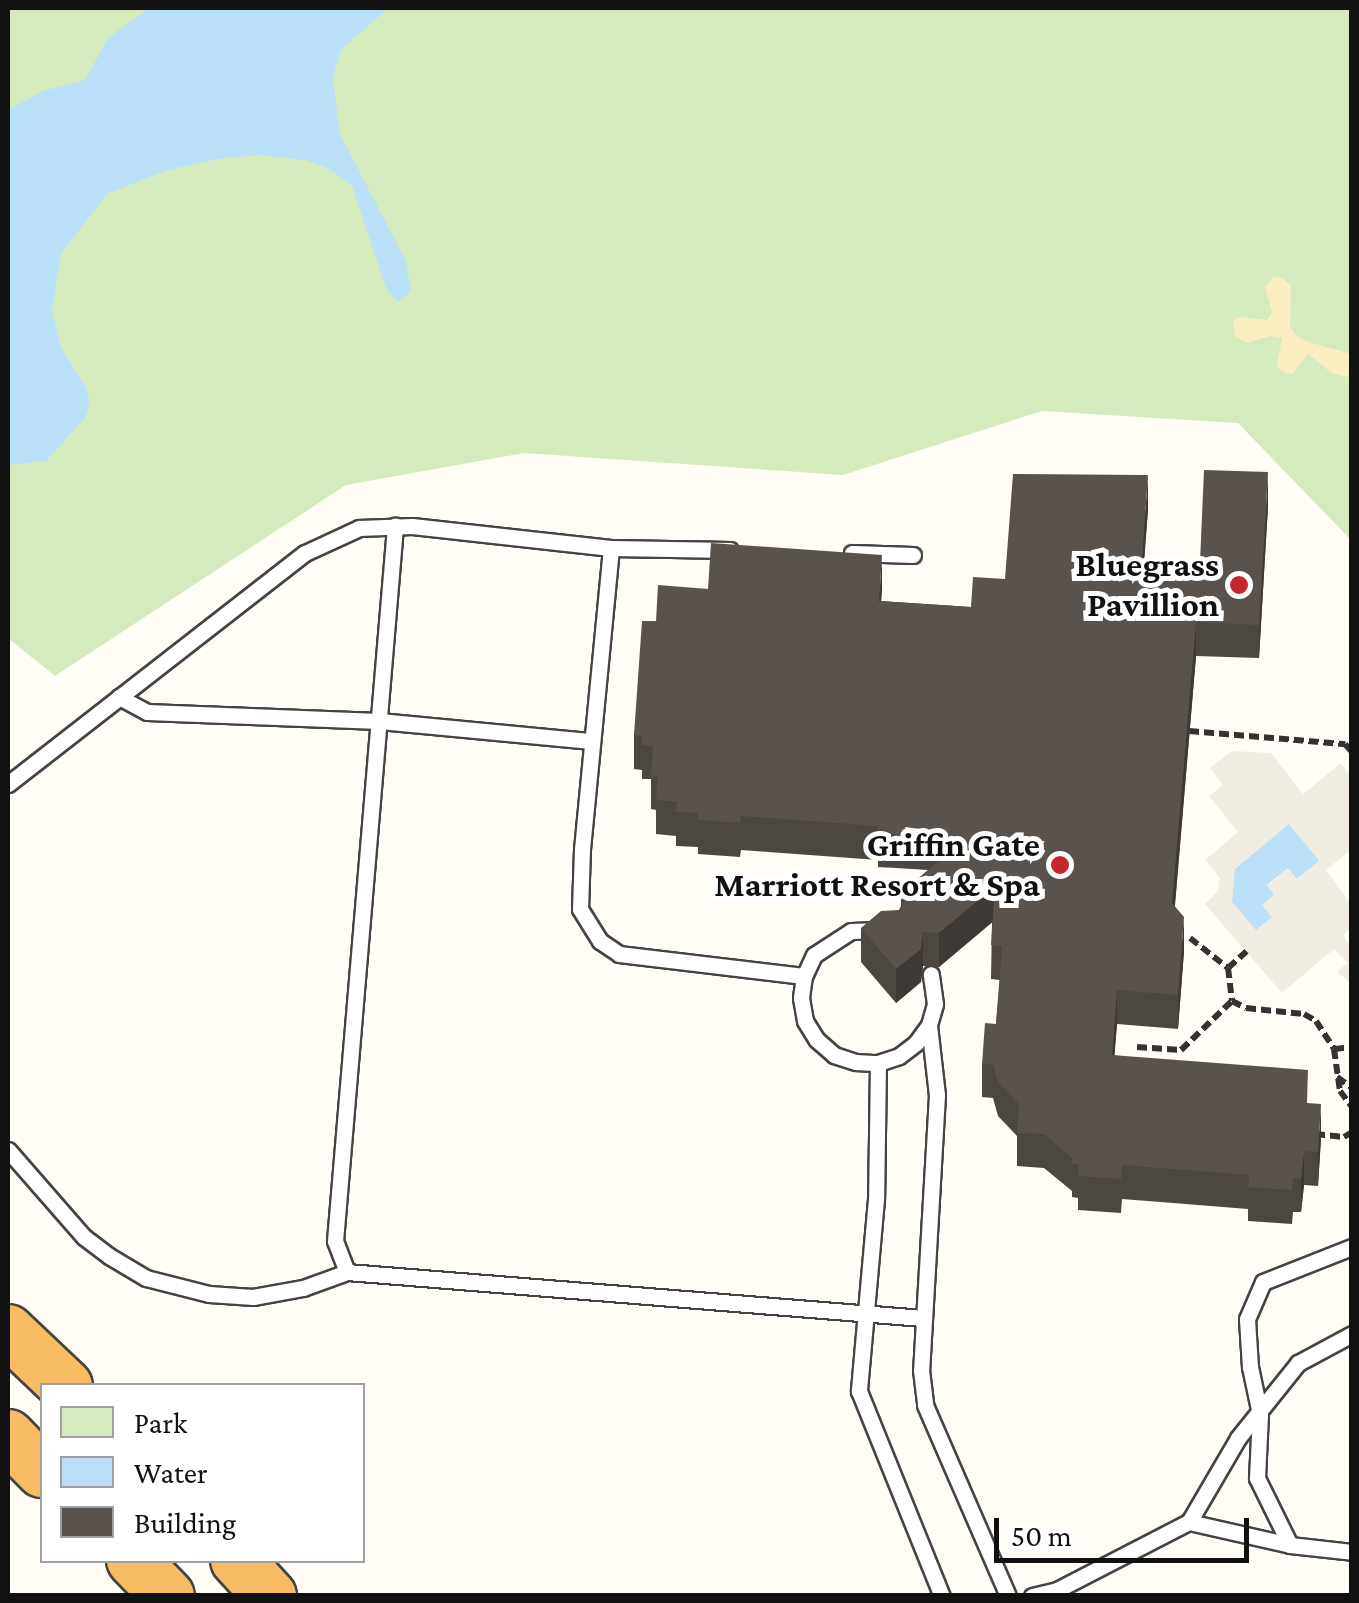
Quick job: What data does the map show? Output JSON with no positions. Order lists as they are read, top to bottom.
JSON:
{
  "places": ["Bluegrass Pavillion", "Griffin Gate Marriott Resort & Spa"],
  "legend": ["Park", "Water", "Building"],
  "scale_bar": "50 m"
}
